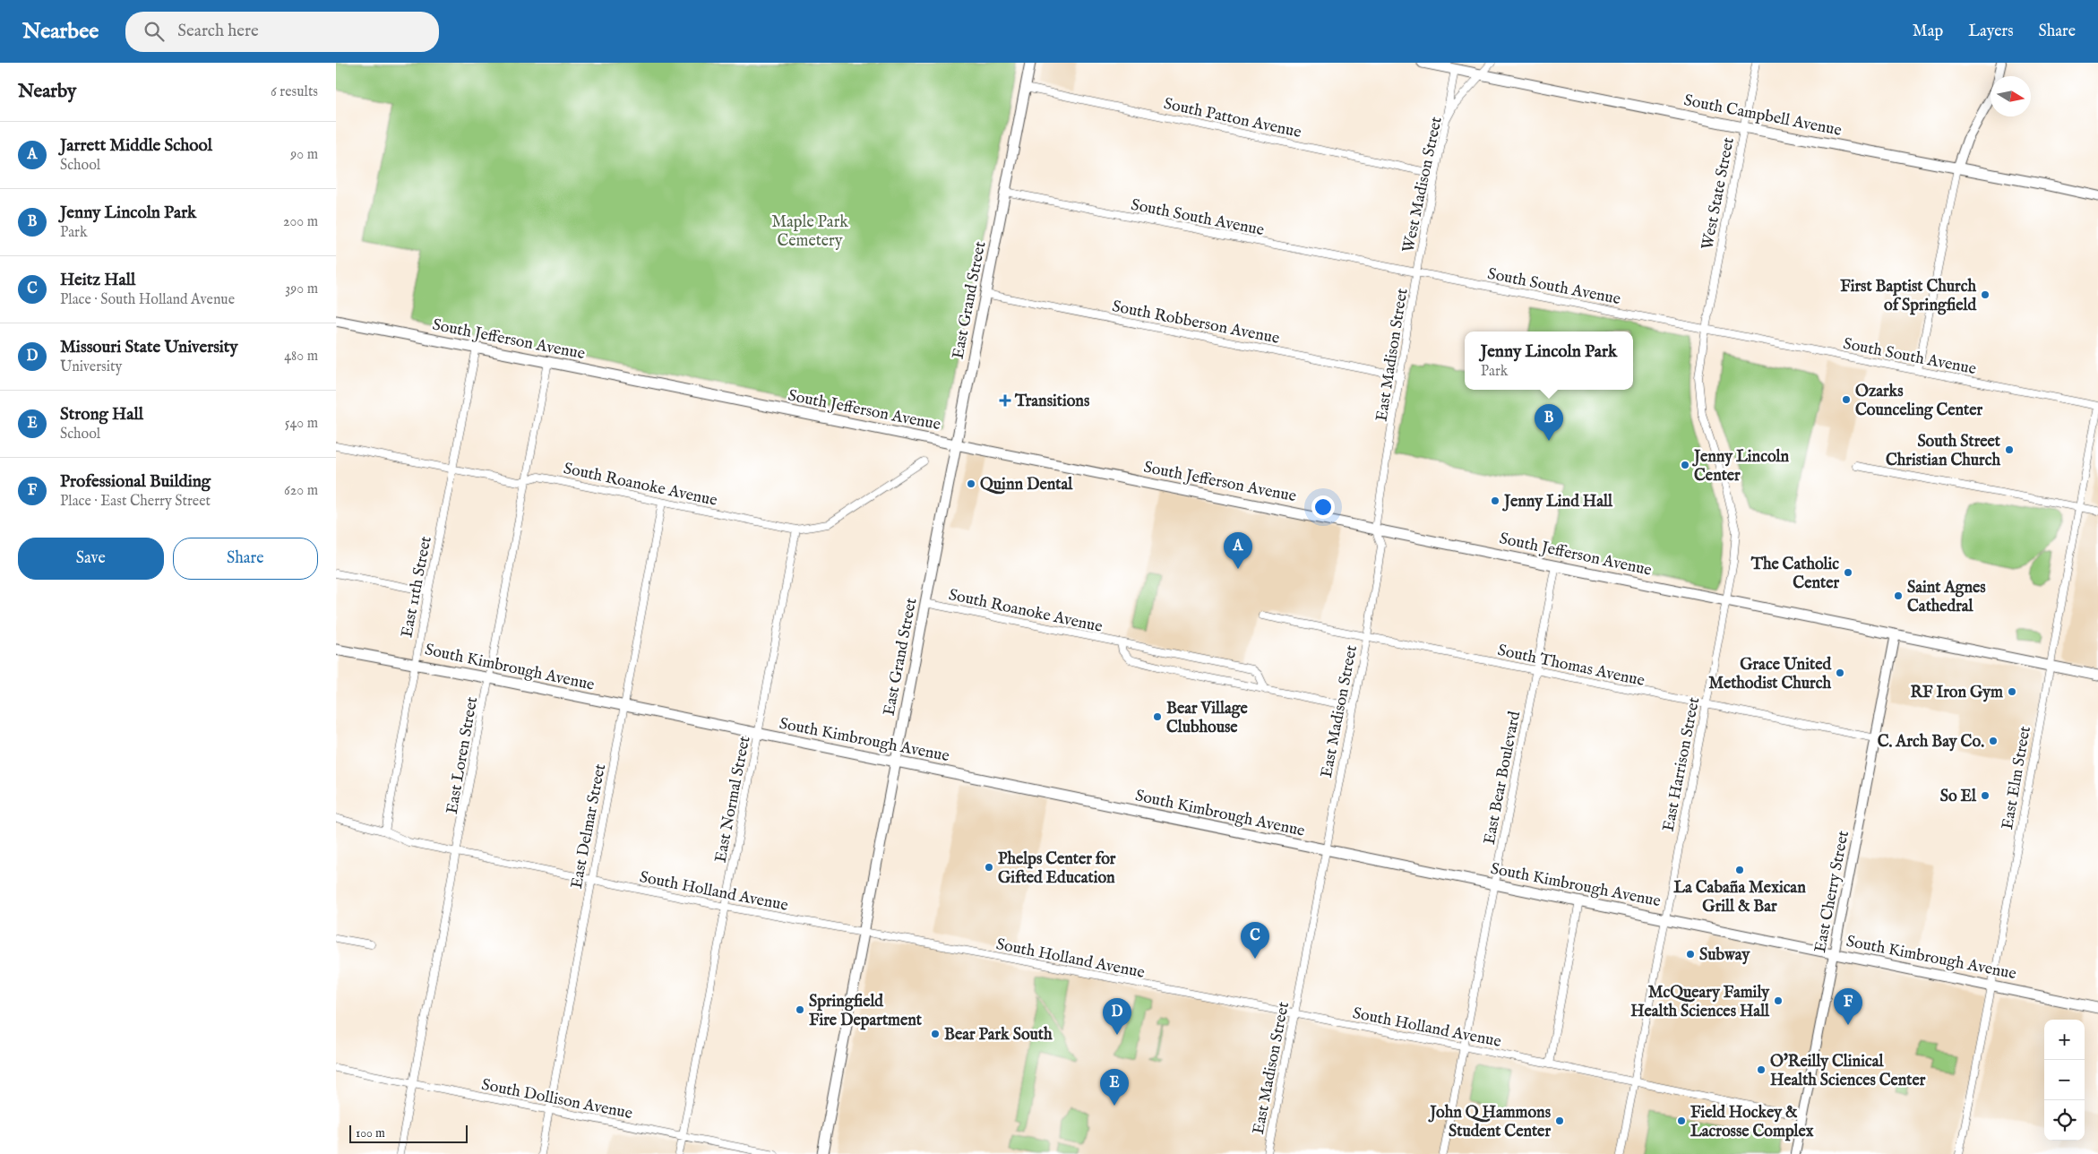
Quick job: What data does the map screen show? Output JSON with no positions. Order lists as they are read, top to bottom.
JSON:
{
  "streets": {
    "main road": [
      "South Campbell Avenue",
      "East Grand Street",
      "South Jefferson Avenue",
      "South Kimbrough Avenue"
    ],
    "street": [
      "South Patton Avenue",
      "West Madison Street",
      "West State Street",
      "South South Avenue",
      "South Robberson Avenue",
      "East Madison Street",
      "South Roanoke Avenue",
      "East 11th Street",
      "South Thomas Avenue",
      "East Loren Street",
      "East Harrison Street",
      "East Bear Boulevard",
      "East Elm Street",
      "East Normal Street",
      "East Delmar Street",
      "South Holland Avenue",
      "East Cherry Street",
      "South Dollison Avenue"
    ]
  },
  "crossings": [
    ["South Campbell Avenue", "West Madison Street"],
    ["South Campbell Avenue", "West State Street"],
    ["South Patton Avenue", "West Madison Street"],
    ["South Patton Avenue", "East Grand Street"],
    ["West Madison Street", "South South Avenue"],
    ["West Madison Street", "East Madison Street"],
    ["West State Street", "South South Avenue"],
    ["West State Street", "East Harrison Street"],
    ["South South Avenue", "East Grand Street"],
    ["South South Avenue", "East Madison Street"],
    ["South South Avenue", "East Harrison Street"],
    ["South South Avenue", "East Elm Street"],
    ["East Grand Street", "South Robberson Avenue"],
    ["East Grand Street", "South Jefferson Avenue"],
    ["East Grand Street", "South Roanoke Avenue"],
    ["East Grand Street", "South Kimbrough Avenue"],
    ["East Grand Street", "South Holland Avenue"],
    ["South Robberson Avenue", "East Madison Street"],
    ["South Jefferson Avenue", "East Madison Street"],
    ["South Jefferson Avenue", "East 11th Street"],
    ["South Jefferson Avenue", "East Loren Street"],
    ["South Jefferson Avenue", "East Harrison Street"],
    ["South Jefferson Avenue", "East Bear Boulevard"],
    ["South Jefferson Avenue", "East Elm Street"],
    ["South Jefferson Avenue", "East Cherry Street"],
    ["East Madison Street", "South Roanoke Avenue"],
    ["East Madison Street", "South Thomas Avenue"],
    ["East Madison Street", "South Kimbrough Avenue"],
    ["East Madison Street", "South Holland Avenue"],
    ["South Roanoke Avenue", "East 11th Street"],
    ["South Roanoke Avenue", "East Loren Street"],
    ["South Roanoke Avenue", "East Normal Street"],
    ["South Roanoke Avenue", "East Delmar Street"],
    ["East 11th Street", "South Kimbrough Avenue"],
    ["East 11th Street", "South Holland Avenue"],
    ["South Thomas Avenue", "East Harrison Street"],
    ["South Thomas Avenue", "East Bear Boulevard"],
    ["South Thomas Avenue", "East Cherry Street"],
    ["South Kimbrough Avenue", "East Loren Street"],
    ["South Kimbrough Avenue", "East Harrison Street"],
    ["South Kimbrough Avenue", "East Bear Boulevard"],
    ["South Kimbrough Avenue", "East Elm Street"],
    ["South Kimbrough Avenue", "East Normal Street"],
    ["South Kimbrough Avenue", "East Delmar Street"],
    ["South Kimbrough Avenue", "East Cherry Street"],
    ["East Loren Street", "South Holland Avenue"],
    ["East Loren Street", "South Dollison Avenue"],
    ["East Harrison Street", "South Holland Avenue"],
    ["East Bear Boulevard", "South Holland Avenue"],
    ["East Normal Street", "South Holland Avenue"],
    ["East Normal Street", "South Dollison Avenue"],
    ["East Delmar Street", "South Holland Avenue"],
    ["East Delmar Street", "South Dollison Avenue"],
    ["South Holland Avenue", "East Cherry Street"]
  ],
  "parks": ["Maple Park Cemetery"],
  "places": {
    "other": [
      "First Baptist Church of Springfield",
      "Ozarks Counceling Center",
      "South Street Christian Church",
      "Jenny Lincoln Center",
      "Quinn Dental",
      "Jenny Lind Hall",
      "The Catholic Center",
      "Saint Agnes Cathedral",
      "Grace United Methodist Church",
      "RF Iron Gym",
      "Bear Village Clubhouse",
      "C. Arch Bay Co.",
      "So El",
      "Phelps Center for Gifted Education",
      "La Cabaña Mexican Grill & Bar",
      "Subway",
      "McQueary Family Health Sciences Hall",
      "Springfield Fire Department",
      "Bear Park South",
      "O'Reilly Clinical Health Sciences Center",
      "John Q Hammons Student Center",
      "Field Hockey & Lacrosse Complex"
    ],
    "health": ["Transitions"]
  },
  "scale_bar": "100 m",
  "north": "right",
  "page": {
    "header": "Nearbee",
    "search": "Search here",
    "nav": ["Map", "Layers", "Share"],
    "heading": ["Nearby", "6 results"],
    "list": [
      {
        "mark": "A",
        "name": "Jarrett Middle School",
        "note": "School",
        "value": "90 m"
      },
      {
        "mark": "B",
        "name": "Jenny Lincoln Park",
        "note": "Park",
        "value": "200 m"
      },
      {
        "mark": "C",
        "name": "Heitz Hall",
        "note": "Place · South Holland Avenue",
        "value": "390 m"
      },
      {
        "mark": "D",
        "name": "Missouri State University",
        "note": "University",
        "value": "480 m"
      },
      {
        "mark": "E",
        "name": "Strong Hall",
        "note": "School",
        "value": "540 m"
      },
      {
        "mark": "F",
        "name": "Professional Building",
        "note": "Place · East Cherry Street",
        "value": "620 m"
      }
    ],
    "popup": ["Jenny Lincoln Park", "Park"],
    "pins": [
      "B",
      "A",
      "C",
      "F",
      "D",
      "E"
    ],
    "buttons": ["Save", "Share"],
    "map_buttons": ["+", "−"],
    "scale": "100 m"
  }
}
